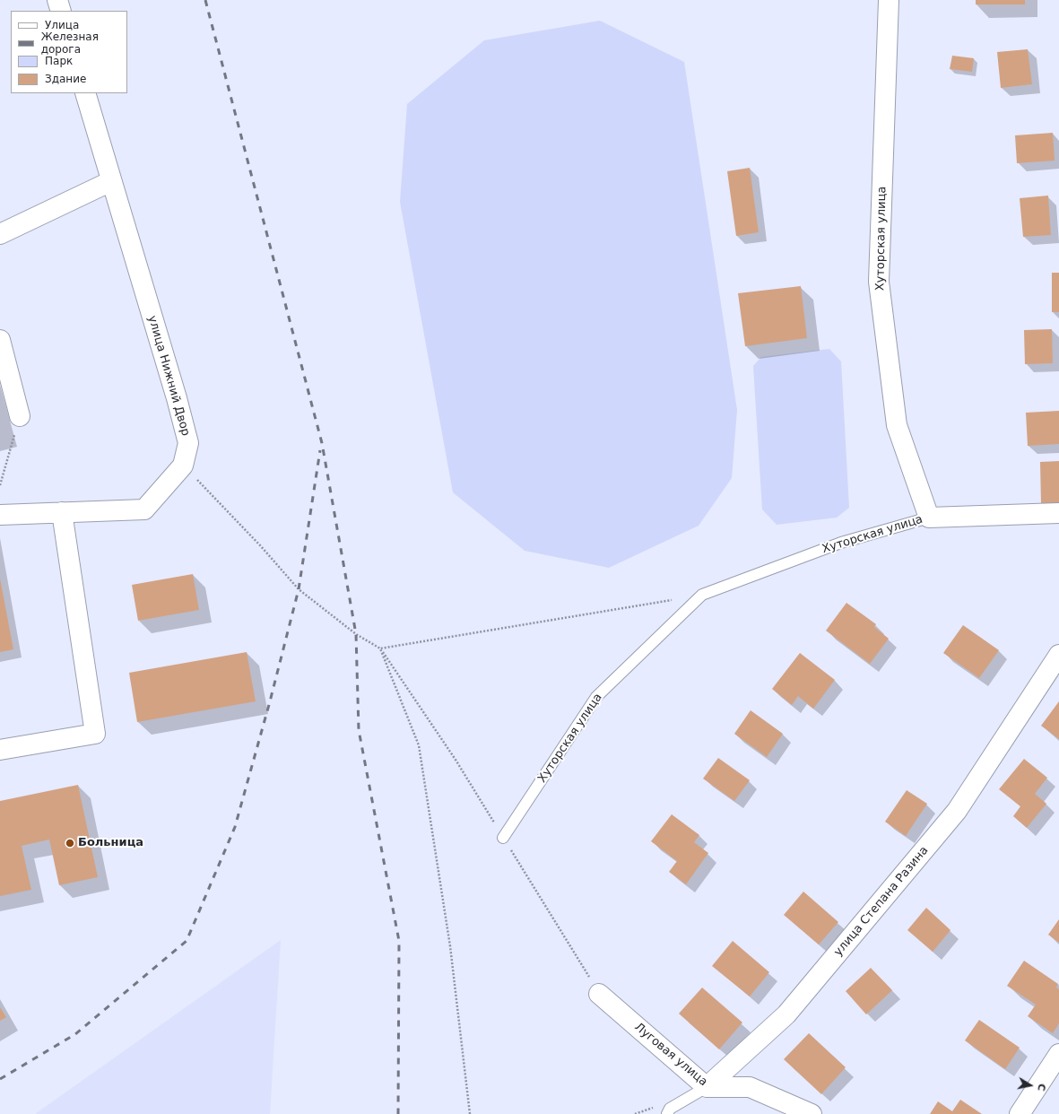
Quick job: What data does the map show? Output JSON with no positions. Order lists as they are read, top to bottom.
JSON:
{
  "streets": {
    "street": [
      "Хуторская улица",
      "улица Нижний Двор",
      "улица Степана Разина",
      "Луговая улица"
    ]
  },
  "crossings": [
    ["улица Степана Разина", "Луговая улица"]
  ],
  "places": ["Больница"],
  "legend": [
    "Улица",
    "Железная дорога",
    "Парк",
    "Здание"
  ],
  "north": "right"
}
